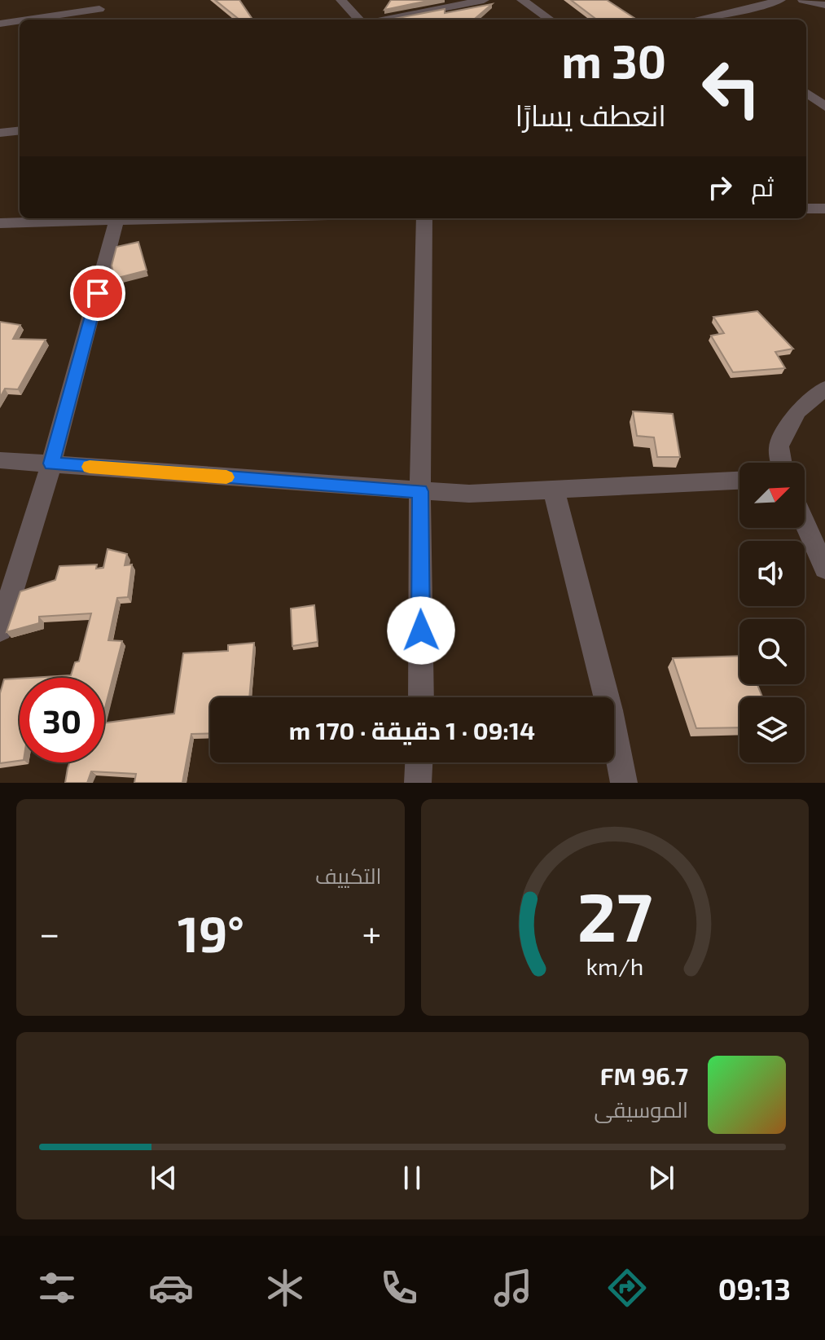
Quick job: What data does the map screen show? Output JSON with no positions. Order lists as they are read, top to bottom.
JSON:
{
  "north": "top right",
  "page": {
    "turn": ["30 m", "انعطف يسارًا"],
    "then": "ثم",
    "limit": "30",
    "trip": "09:14 · 1 دقيقة · 170 m",
    "tile": "التكييف",
    "heat": ["−", "19°", "+"],
    "song": ["96.7 FM", "الموسيقى"],
    "tabs": "09:13",
    "gauge": ["27", "km/h"]
  }
}
